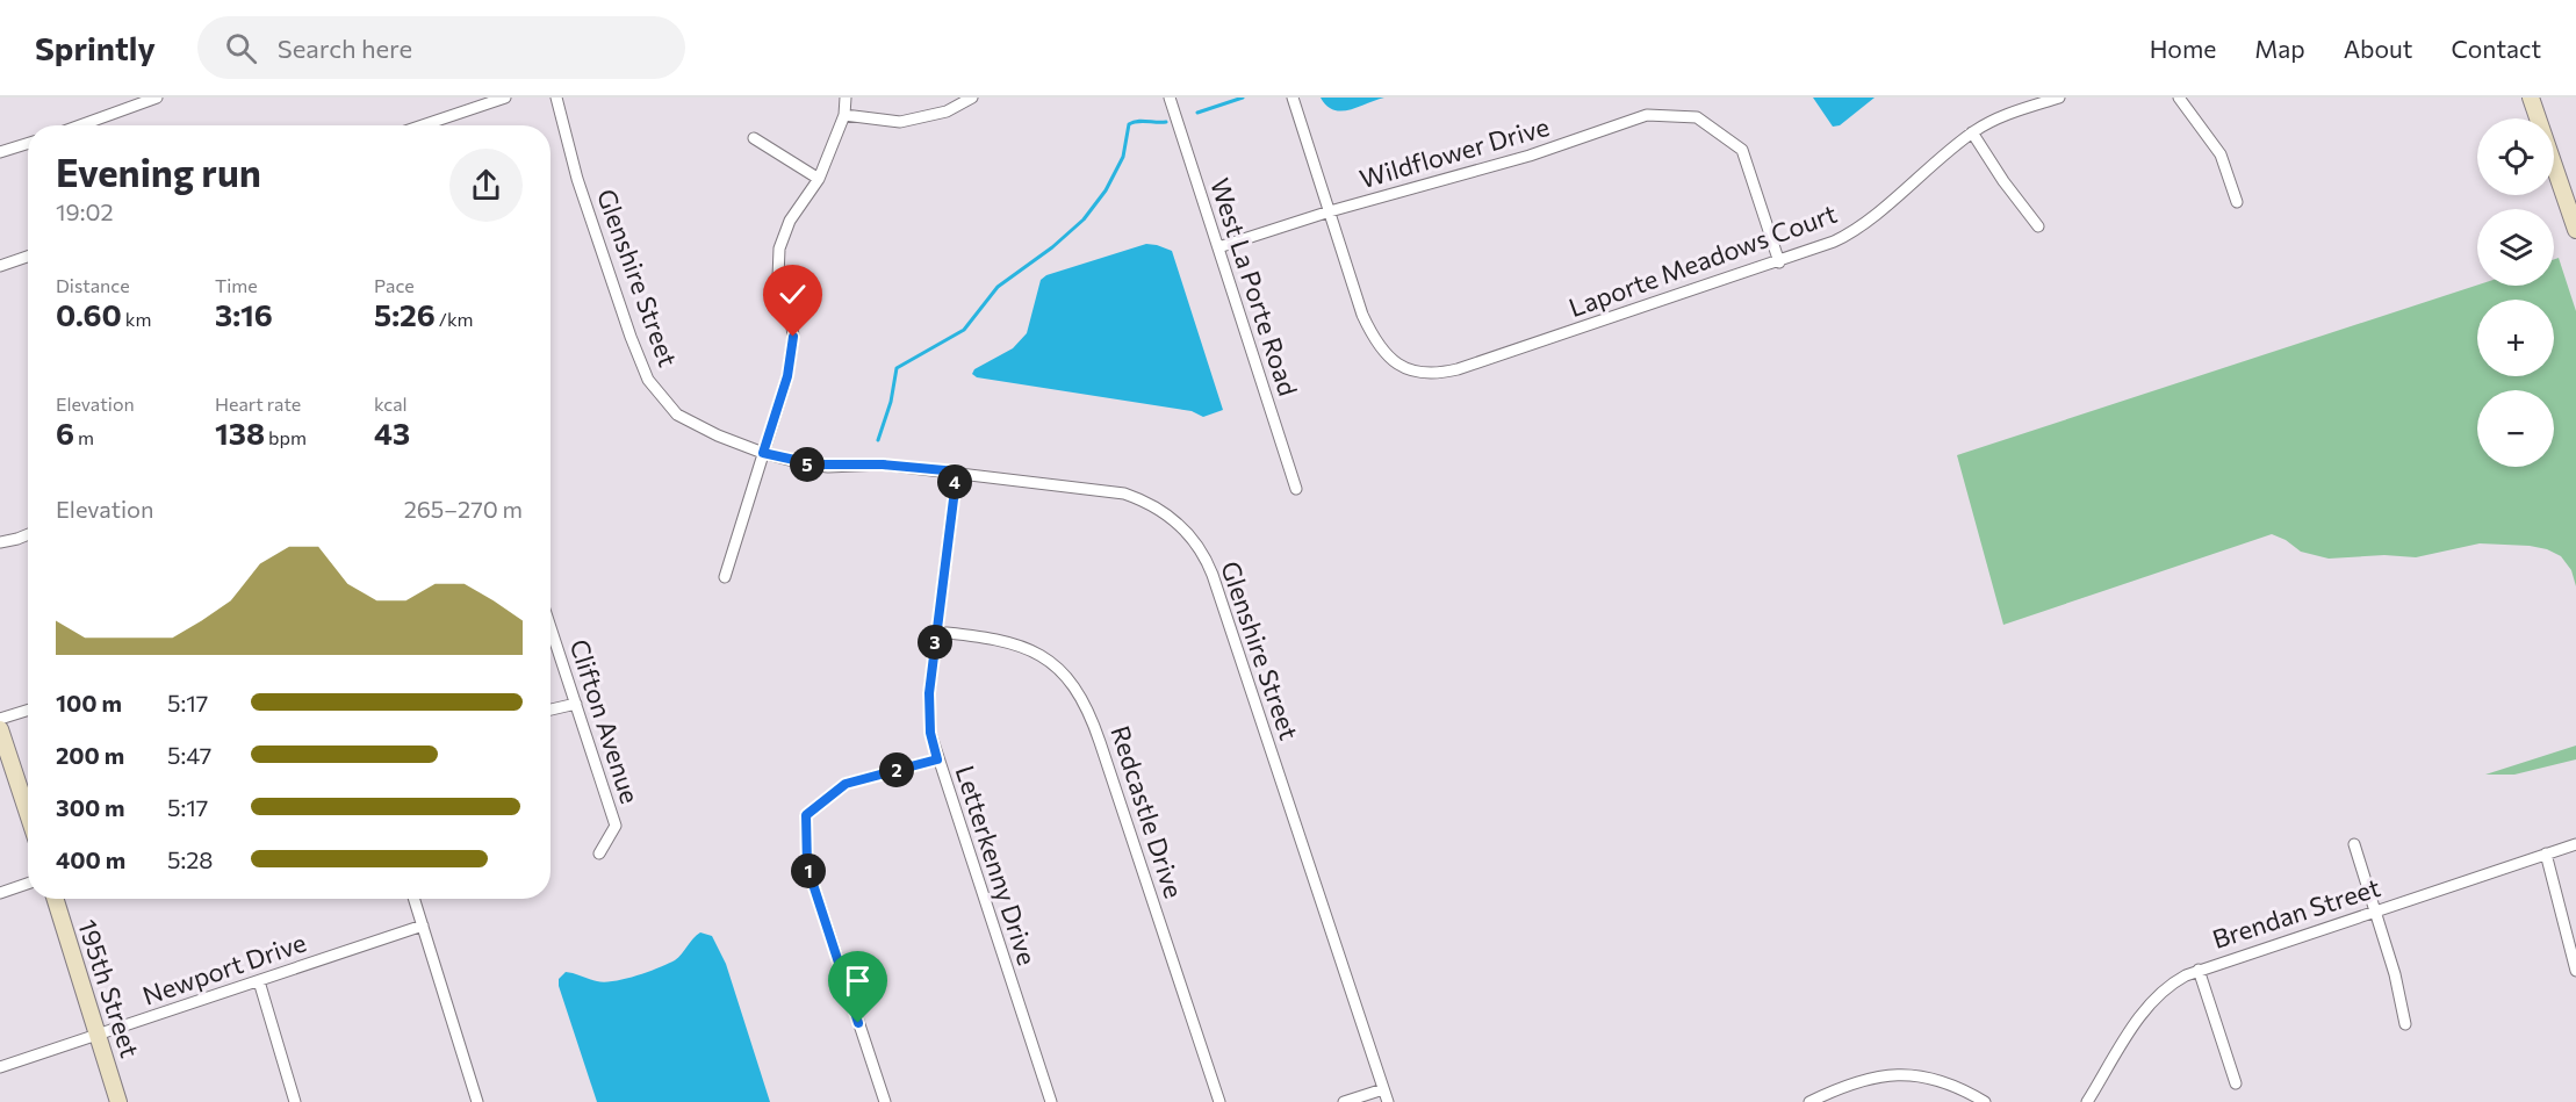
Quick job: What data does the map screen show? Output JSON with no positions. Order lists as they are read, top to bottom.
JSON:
{
  "streets": {
    "street": [
      "Wildflower Drive",
      "Laporte Meadows Court",
      "Glenshire Street",
      "West La Porte Road",
      "Clifton Avenue",
      "Redcastle Drive",
      "Letterkenny Drive",
      "Brendan Street",
      "Newport Drive",
      "195th Street"
    ]
  },
  "crossings": [
    ["Wildflower Drive", "Laporte Meadows Court"],
    ["Wildflower Drive", "West La Porte Road"],
    ["Glenshire Street", "Letterkenny Drive"],
    ["Redcastle Drive", "Letterkenny Drive"],
    ["Newport Drive", "195th Street"]
  ],
  "page": {
    "header": "Sprintly",
    "search": "Search here",
    "nav": [
      "Home",
      "Map",
      "About",
      "Contact"
    ],
    "map_buttons": ["+", "−"],
    "heading": ["Evening run", "19:02"],
    "stats": [
      ["Distance", "0.60 km"],
      ["Time", "3:16"],
      ["Pace", "5:26 /km"],
      ["Elevation", "6 m"],
      ["Heart rate", "138 bpm"],
      ["kcal", "43"]
    ],
    "pins": [
      "5",
      "4",
      "3",
      "2",
      "1"
    ],
    "chart": ["Elevation", "265–270 m"],
    "list": [
      {
        "name": "100 m",
        "note": "5:17"
      },
      {
        "name": "200 m",
        "note": "5:47"
      },
      {
        "name": "300 m",
        "note": "5:17"
      },
      {
        "name": "400 m",
        "note": "5:28"
      }
    ]
  }
}
